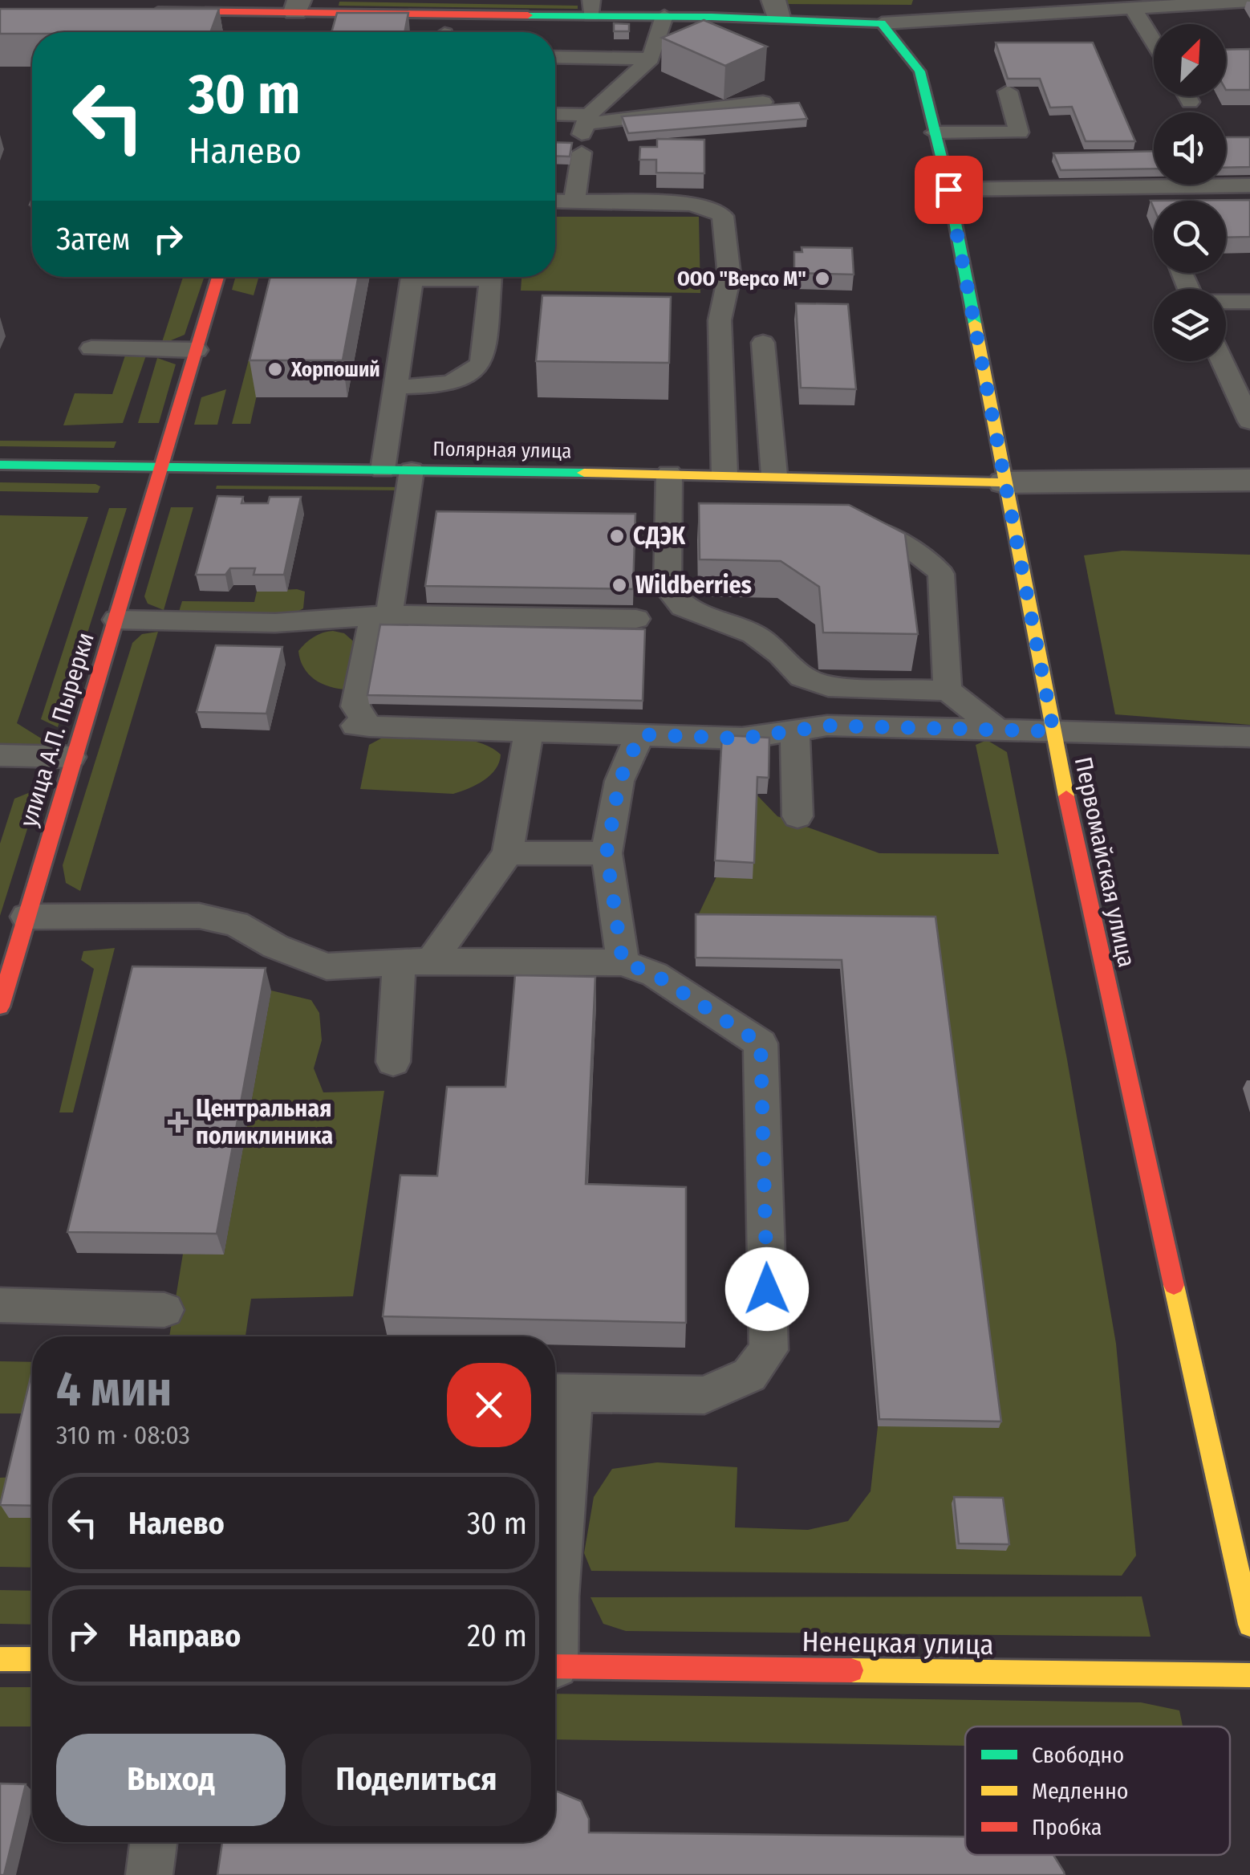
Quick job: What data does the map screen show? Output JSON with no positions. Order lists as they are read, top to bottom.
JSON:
{
  "streets": {
    "main road": [
      "Полярная улица",
      "улица А.П. Пырерки",
      "Первомайская улица",
      "Ненецкая улица"
    ]
  },
  "crossings": [
    ["Полярная улица", "улица А.П. Пырерки"],
    ["Полярная улица", "Первомайская улица"]
  ],
  "places": {
    "other": [
      "ООО \"Версо М\"",
      "Хорпоший",
      "СДЭК",
      "Wildberries"
    ],
    "health": ["Центральная поликлиника"]
  },
  "legend": ["Свободно", "Медленно", "Пробка"],
  "north": "top right",
  "page": {
    "turn": ["30 m", "Налево"],
    "then": "Затем",
    "heading": ["4 мин", "310 m · 08:03"],
    "list": [
      {
        "name": "Налево",
        "value": "30 m"
      },
      {
        "name": "Направо",
        "value": "20 m"
      }
    ],
    "buttons": ["Выход", "Поделиться"]
  }
}
